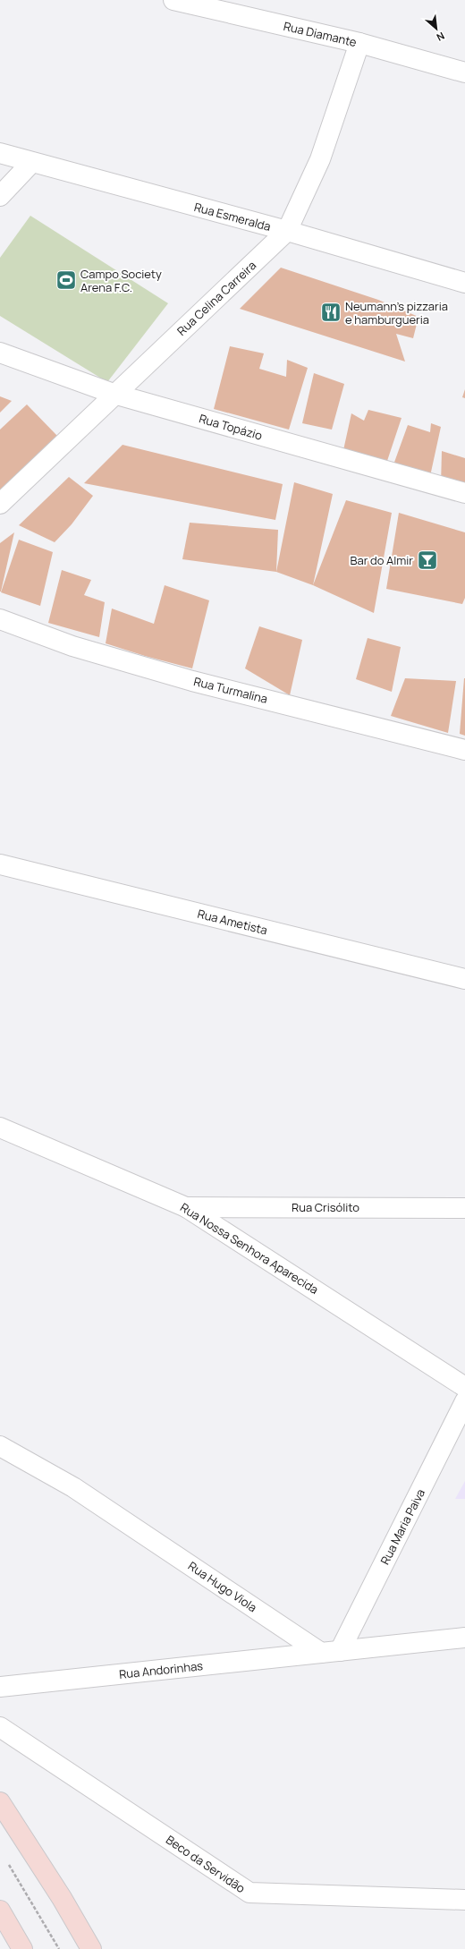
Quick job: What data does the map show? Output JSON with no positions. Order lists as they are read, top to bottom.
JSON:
{
  "streets": {
    "street": [
      "Rua Diamante",
      "Rua Esmeralda",
      "Rua Celina Carreira",
      "Rua Topázio",
      "Rua Turmalina",
      "Rua Ametista",
      "Rua Crisólito",
      "Rua Nossa Senhora Aparecida",
      "Rua Maria Paiva",
      "Rua Hugo Viola",
      "Rua Andorinhas",
      "Beco da Servidão"
    ]
  },
  "crossings": [
    ["Rua Diamante", "Rua Celina Carreira"],
    ["Rua Esmeralda", "Rua Celina Carreira"],
    ["Rua Celina Carreira", "Rua Topázio"],
    ["Rua Crisólito", "Rua Nossa Senhora Aparecida"],
    ["Rua Maria Paiva", "Rua Hugo Viola"],
    ["Rua Maria Paiva", "Rua Andorinhas"],
    ["Rua Hugo Viola", "Rua Andorinhas"]
  ],
  "places": {
    "sports": ["Campo Society Arena F.C."],
    "restaurant": ["Neumann's pizzaria e hamburgueria"],
    "bar": ["Bar do Almir"]
  },
  "north": "bottom right"
}
